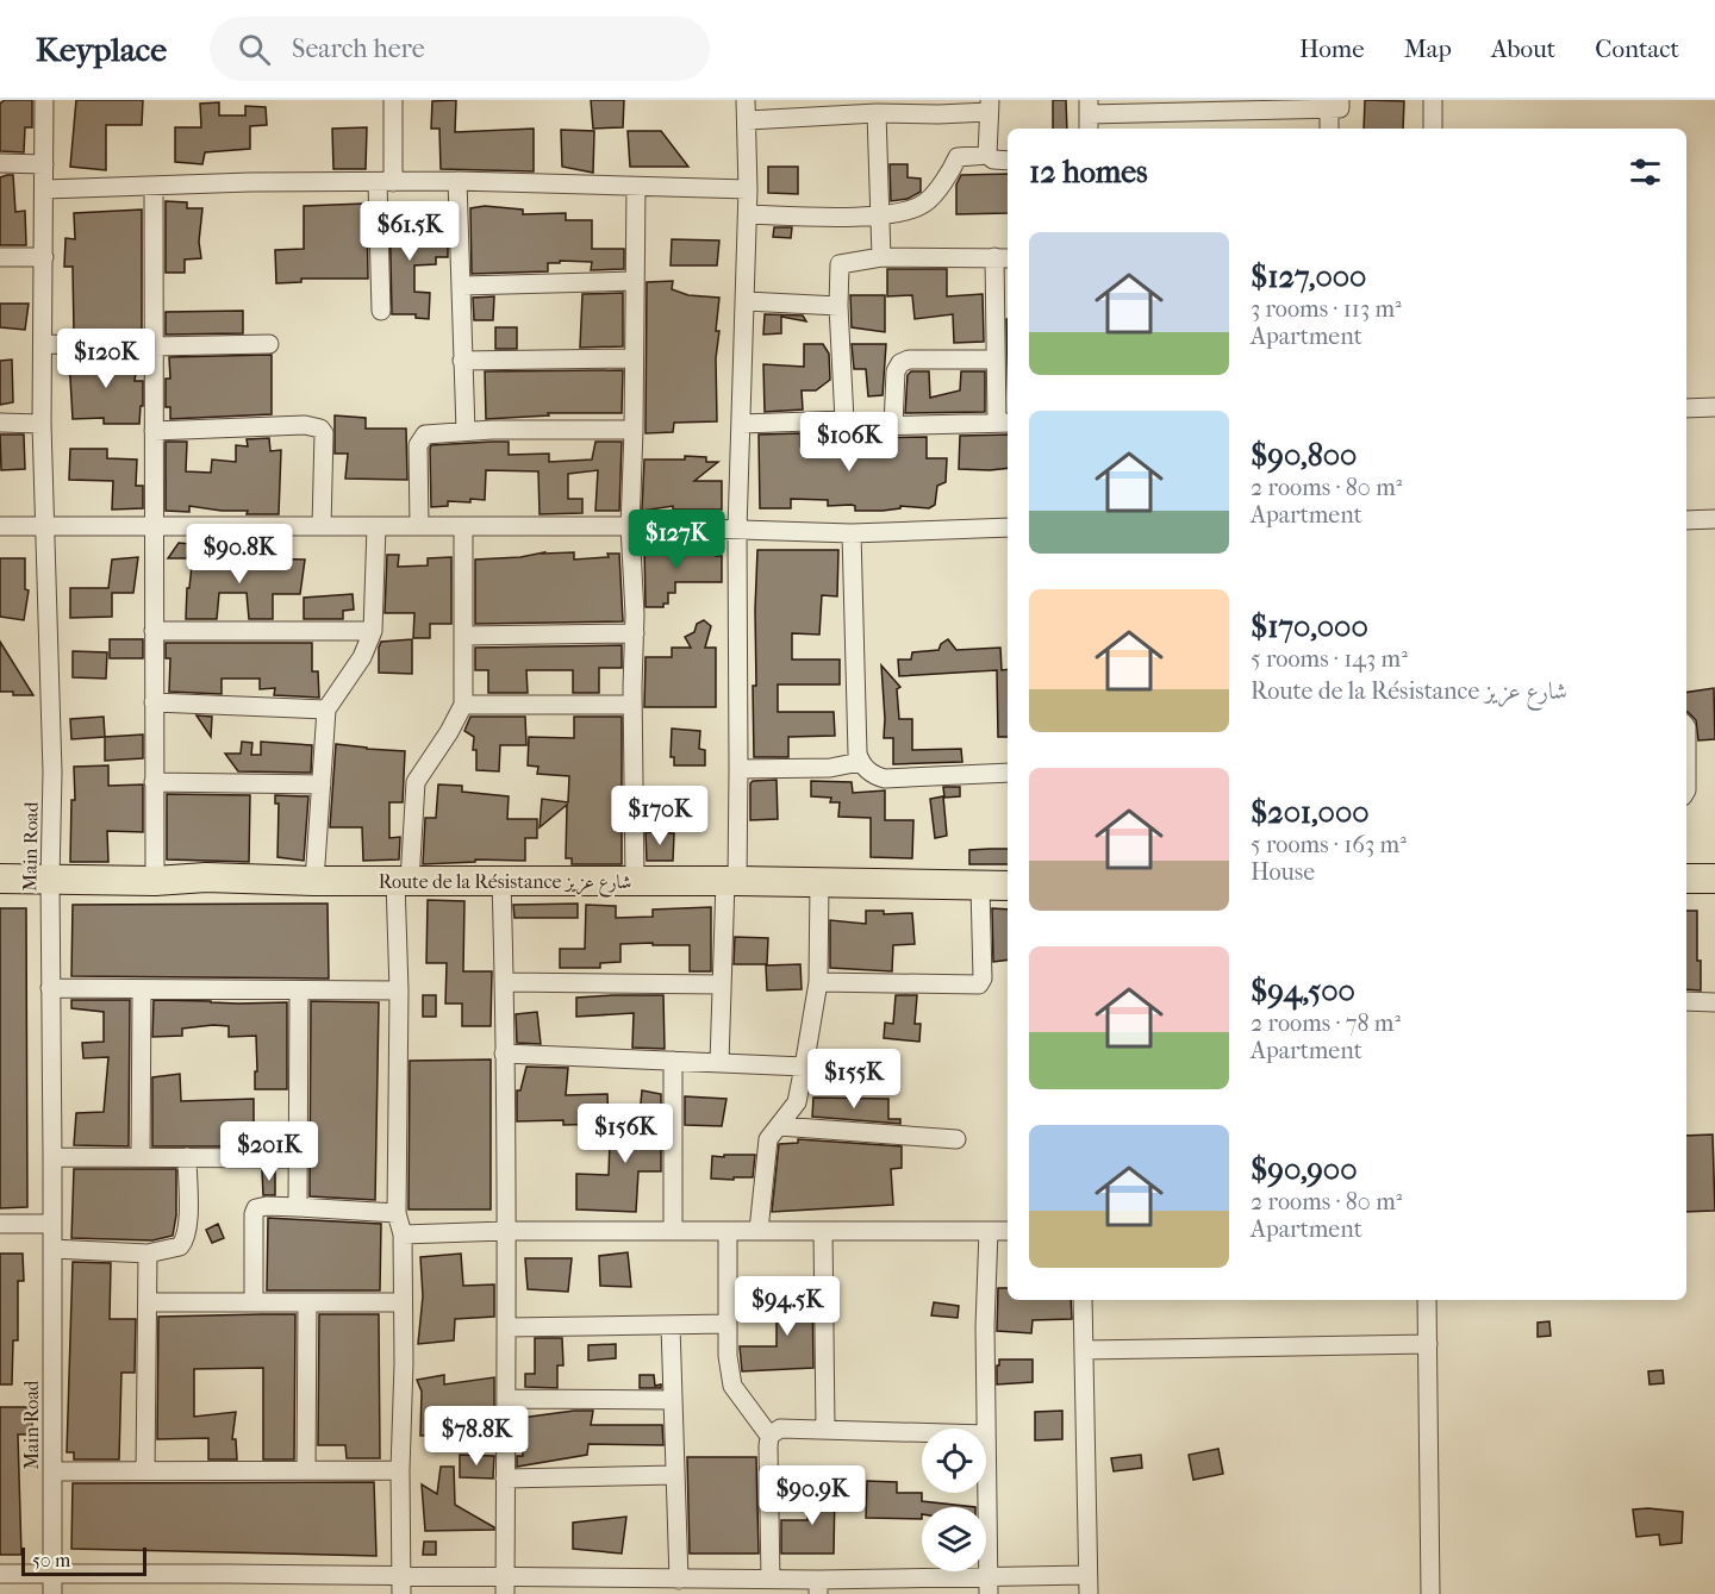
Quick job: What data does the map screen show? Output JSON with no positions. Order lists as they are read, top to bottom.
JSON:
{
  "streets": {
    "main road": ["Route de la Résistance شارع عزيز"],
    "street": ["Main Road"]
  },
  "crossings": [
    ["Main Road", "Route de la Résistance شارع عزيز"]
  ],
  "scale_bar": "50 m",
  "page": {
    "header": "Keyplace",
    "search": "Search here",
    "nav": [
      "Home",
      "Map",
      "About",
      "Contact"
    ],
    "heading": "12 homes",
    "price": [
      "$61.5K",
      "$120K",
      "$106K",
      "$127K",
      "$90.8K",
      "$170K",
      "$155K",
      "$156K",
      "$201K",
      "$94.5K",
      "$78.8K",
      "$90.9K"
    ],
    "list": [
      {
        "name": "$127,000",
        "note": "3 rooms · 113 m² · Apartment"
      },
      {
        "name": "$90,800",
        "note": "2 rooms · 80 m² · Apartment"
      },
      {
        "name": "$170,000",
        "note": "5 rooms · 143 m² · Route de la Résistance شارع عزيز"
      },
      {
        "name": "$201,000",
        "note": "5 rooms · 163 m² · House"
      },
      {
        "name": "$94,500",
        "note": "2 rooms · 78 m² · Apartment"
      },
      {
        "name": "$90,900",
        "note": "2 rooms · 80 m² · Apartment"
      }
    ],
    "scale": "50 m"
  }
}
